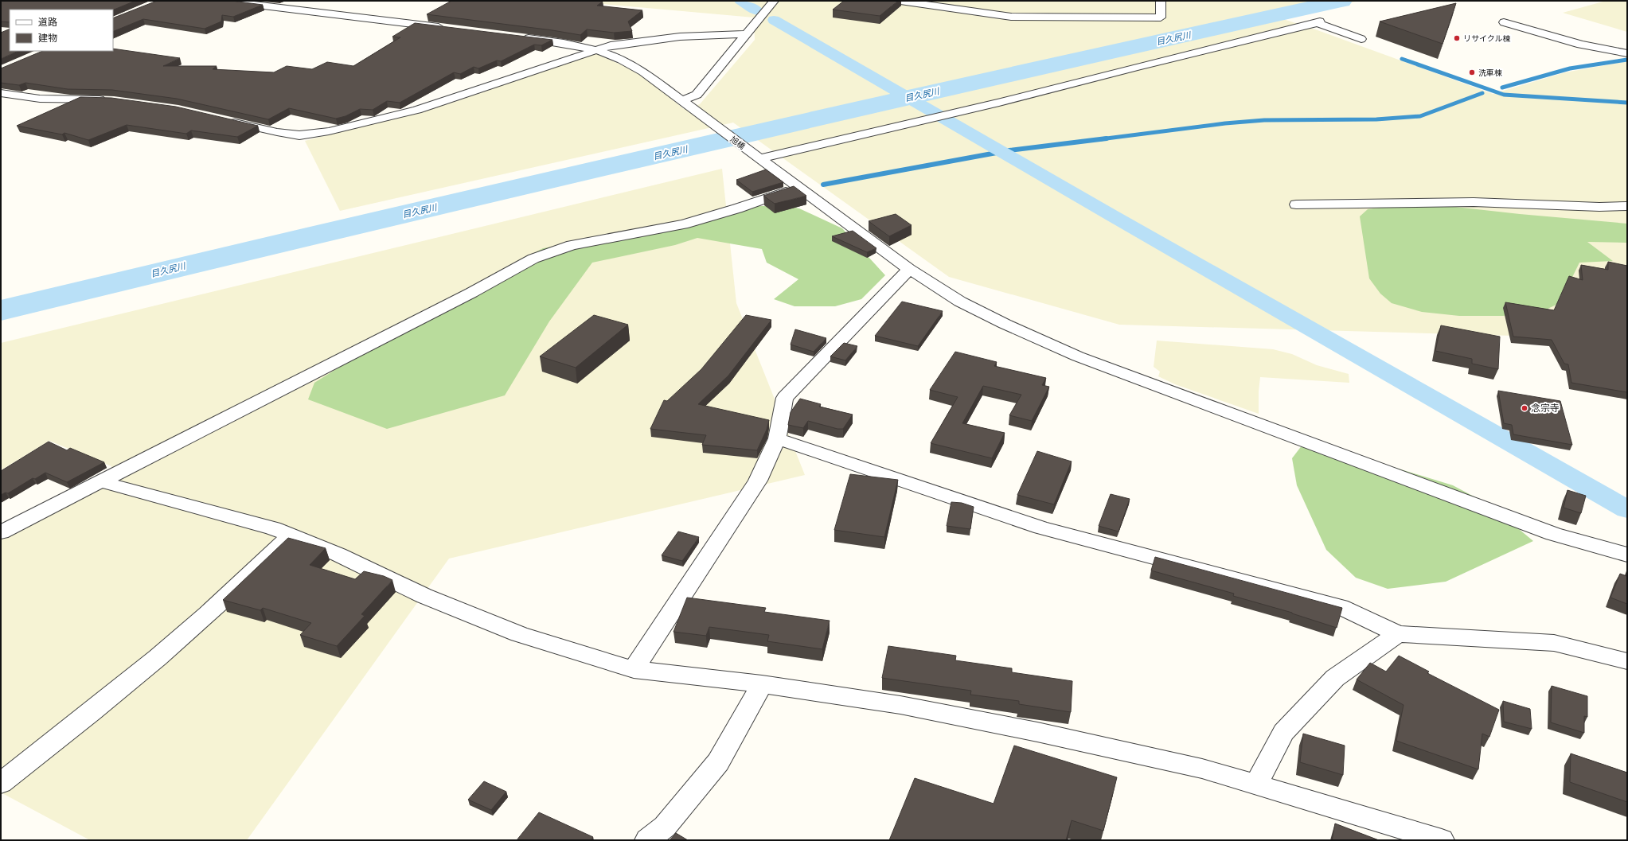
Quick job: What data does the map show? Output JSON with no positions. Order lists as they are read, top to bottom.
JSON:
{
  "streets": {
    "street": ["旭橋"]
  },
  "water": ["目久尻川"],
  "places": ["リサイクル棟", "洗車棟", "念宗寺"],
  "legend": ["道路", "建物"]
}
